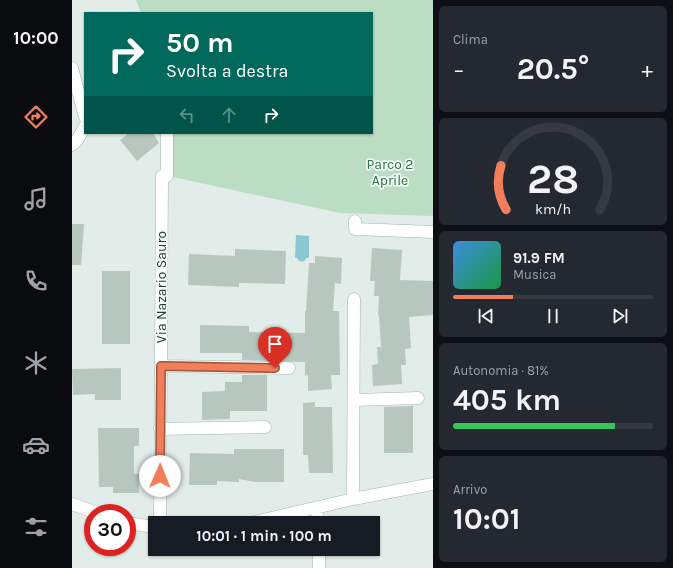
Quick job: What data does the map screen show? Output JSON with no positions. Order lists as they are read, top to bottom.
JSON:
{
  "streets": {
    "street": ["Via Nazario Sauro"]
  },
  "parks": ["Parco 2 Aprile"],
  "page": {
    "tabs": "10:00",
    "tile": [
      "Clima",
      ["Autonomia · 81%", "405 km"],
      ["Arrivo", "10:01"]
    ],
    "turn": ["50 m", "Svolta a destra"],
    "heat": ["−", "20.5°", "+"],
    "song": ["91.9 FM", "Musica"],
    "limit": "30",
    "trip": "10:01 · 1 min · 100 m",
    "gauge": ["28", "km/h"]
  }
}
